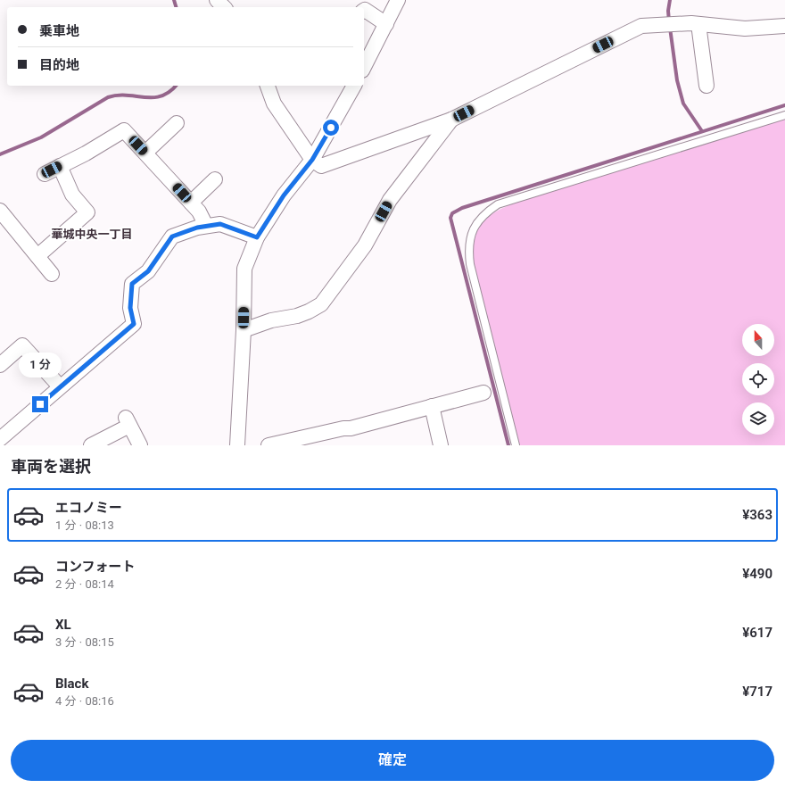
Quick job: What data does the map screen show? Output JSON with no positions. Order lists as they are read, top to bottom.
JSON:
{
  "districts": ["華城中央一丁目"],
  "north": "top",
  "page": {
    "banner": ["乗車地", "目的地"],
    "bubble": "1 分",
    "heading": "車両を選択",
    "list": [
      {
        "name": "エコノミー",
        "note": "1 分 · 08:13",
        "value": "¥363"
      },
      {
        "name": "コンフォート",
        "note": "2 分 · 08:14",
        "value": "¥490"
      },
      {
        "name": "XL",
        "note": "3 分 · 08:15",
        "value": "¥617"
      },
      {
        "name": "Black",
        "note": "4 分 · 08:16",
        "value": "¥717"
      }
    ],
    "buttons": "確定"
  }
}
